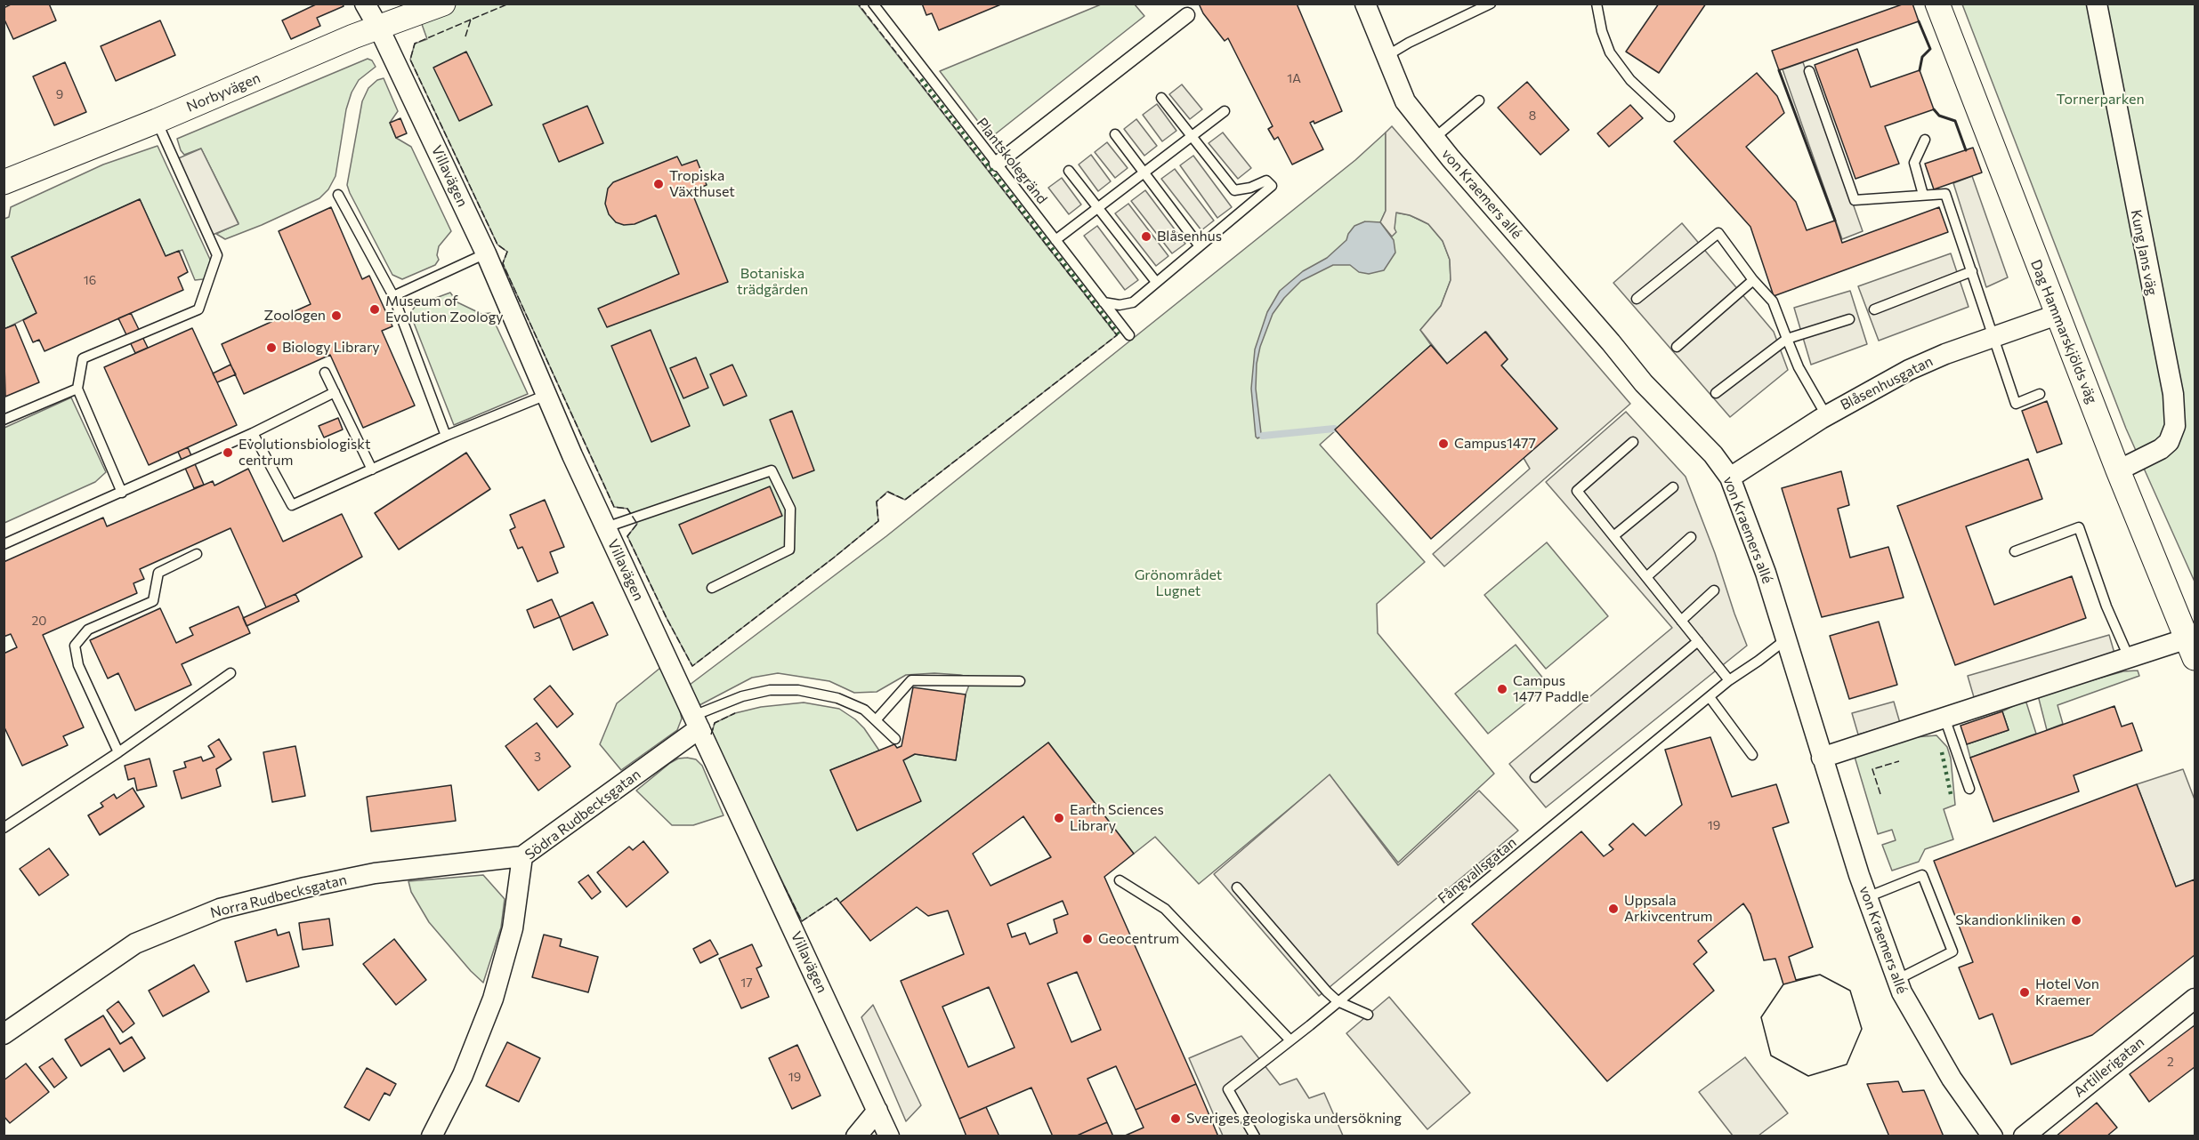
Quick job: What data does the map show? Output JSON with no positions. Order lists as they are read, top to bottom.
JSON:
{
  "streets": {
    "street": [
      "Norbyvägen",
      "Villavägen",
      "von Kraemers allé",
      "Kung Jans väg",
      "Dag Hammarskjölds väg",
      "Blåsenhusgatan",
      "Södra Rudbecksgatan",
      "Norra Rudbecksgatan",
      "Artillerigatan"
    ],
    "lane": ["Plantskolegränd", "Fångvallsgatan"]
  },
  "crossings": [
    ["Norbyvägen", "Villavägen"],
    ["Villavägen", "Södra Rudbecksgatan"],
    ["von Kraemers allé", "Blåsenhusgatan"],
    ["von Kraemers allé", "Fångvallsgatan"],
    ["Kung Jans väg", "Dag Hammarskjölds väg"],
    ["Dag Hammarskjölds väg", "Blåsenhusgatan"],
    ["Södra Rudbecksgatan", "Norra Rudbecksgatan"]
  ],
  "parks": ["Tornerparken", "Botaniska trädgården", "Grönområdet Lugnet"],
  "places": [
    "Tropiska Växthuset",
    "Blåsenhus",
    "Museum of Evolution Zoology",
    "Zoologen",
    "Biology Library",
    "Campus1477",
    "Evolutionsbiologiskt centrum",
    "Campus 1477 Paddle",
    "Earth Sciences Library",
    "Uppsala Arkivcentrum",
    "Skandionkliniken",
    "Geocentrum",
    "Hotel Von Kraemer",
    "Sveriges geologiska undersökning"
  ],
  "house_numbers": [
    "1A",
    "9",
    "8",
    "16",
    "20",
    "3",
    "19",
    "17",
    "2",
    "19"
  ]
}
